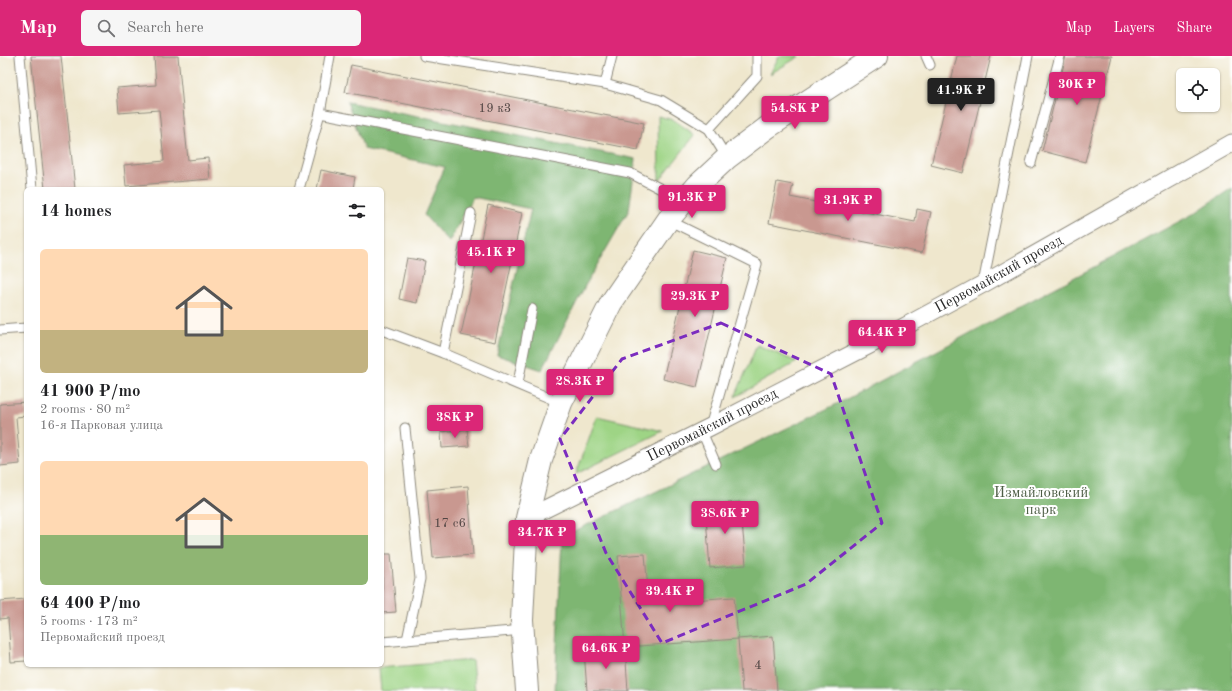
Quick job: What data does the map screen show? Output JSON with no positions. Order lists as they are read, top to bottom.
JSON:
{
  "streets": {
    "street": ["Первомайский проезд"]
  },
  "parks": ["Измайловский парк"],
  "house_numbers": ["19 к3", "17 с6", "4"],
  "page": {
    "header": "Map",
    "search": "Search here",
    "nav": ["Map", "Layers", "Share"],
    "price": [
      "30K ₽",
      "41.9K ₽",
      "54.8K ₽",
      "91.3K ₽",
      "31.9K ₽",
      "45.1K ₽",
      "29.3K ₽",
      "64.4K ₽",
      "28.3K ₽",
      "38K ₽",
      "38.6K ₽",
      "34.7K ₽",
      "39.4K ₽",
      "64.6K ₽"
    ],
    "heading": "14 homes",
    "list": [
      {
        "name": "41 900 ₽/mo",
        "note": "2 rooms · 80 m² · 16-я Парковая улица"
      },
      {
        "name": "64 400 ₽/mo",
        "note": "5 rooms · 173 m² · Первомайский проезд"
      }
    ]
  }
}
